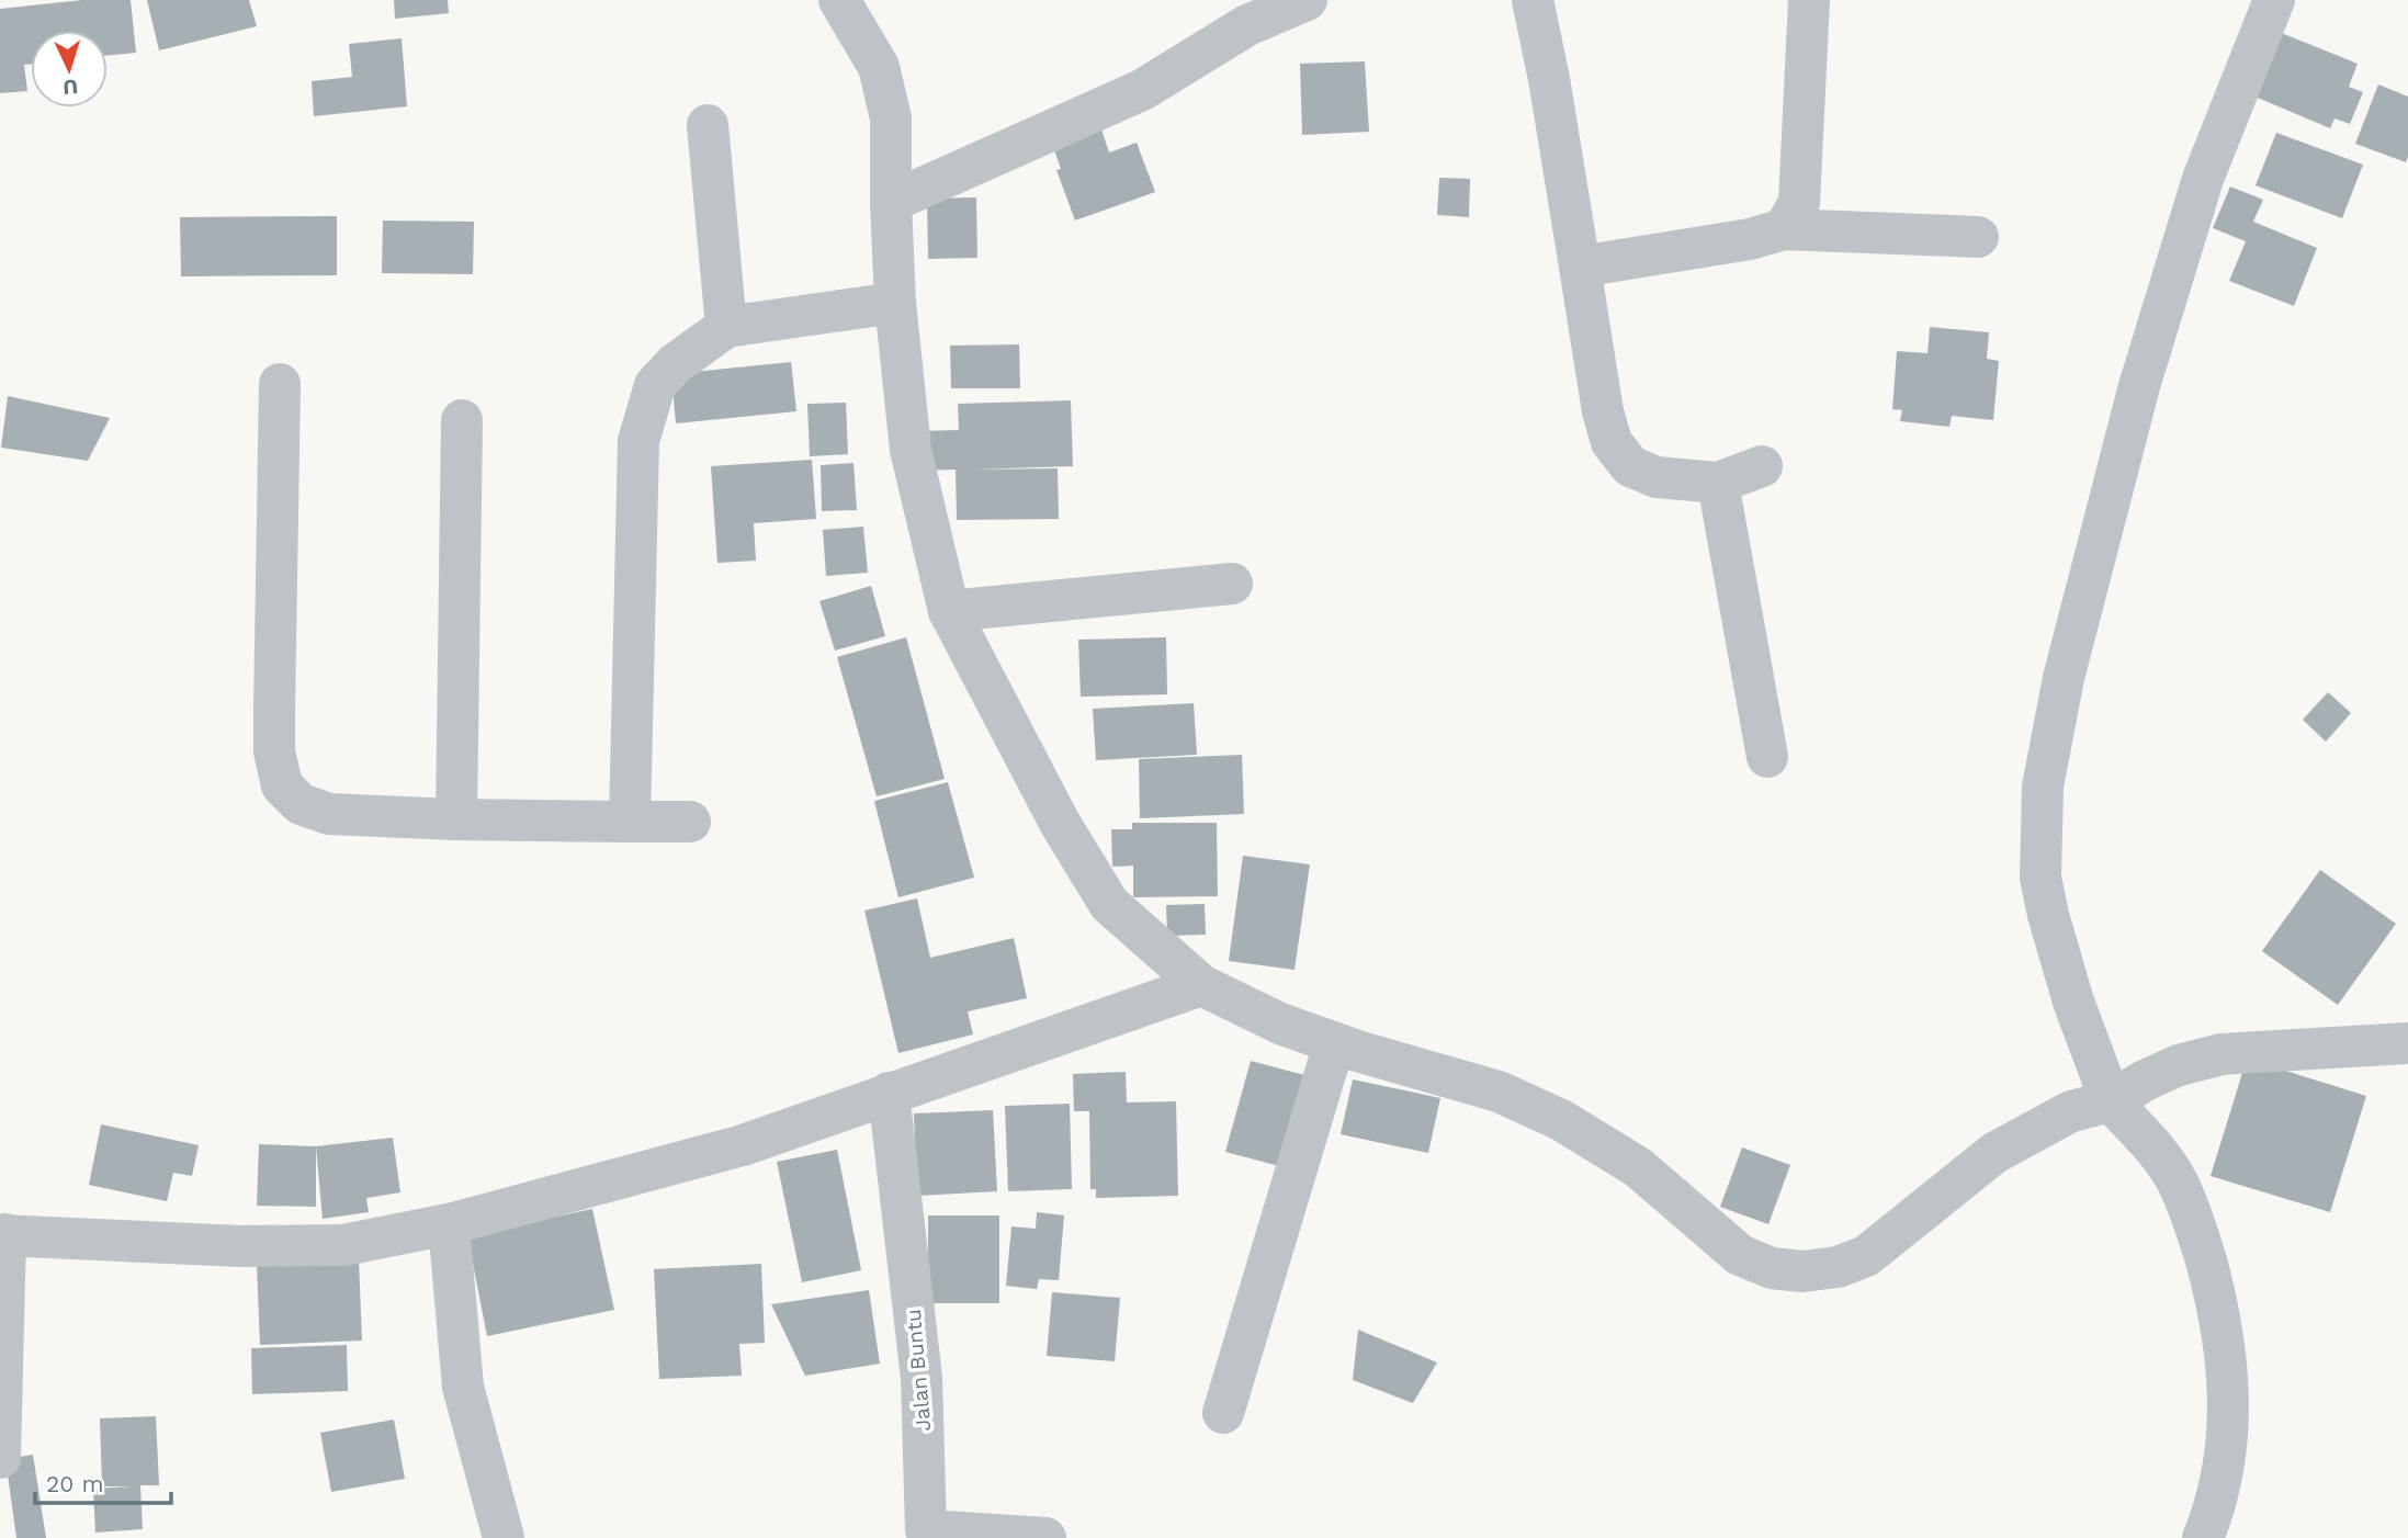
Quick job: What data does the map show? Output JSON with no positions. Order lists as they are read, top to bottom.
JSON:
{
  "streets": {
    "street": ["Jalan Buntu"]
  },
  "scale_bar": "20 m",
  "north": "bottom"
}
